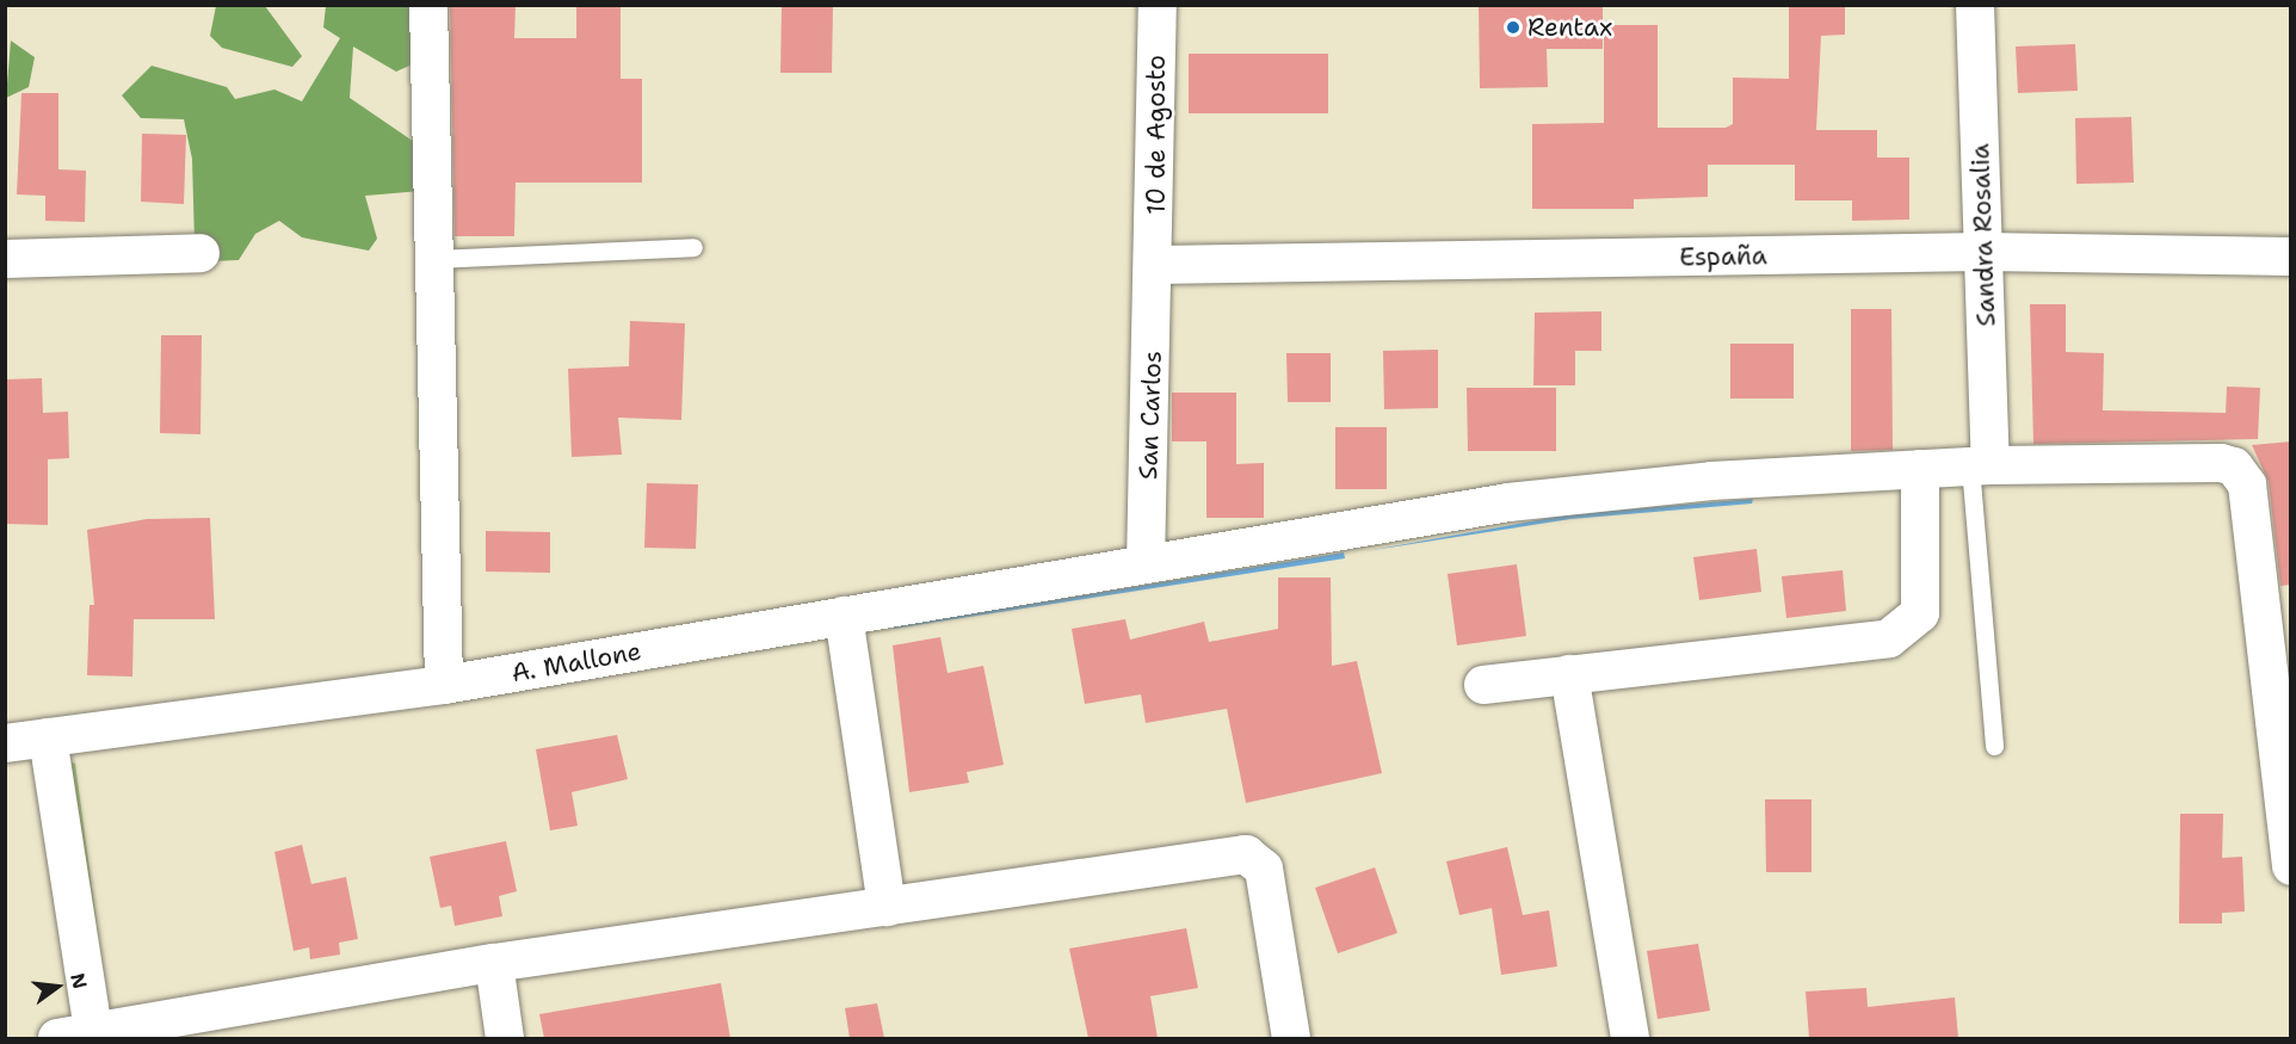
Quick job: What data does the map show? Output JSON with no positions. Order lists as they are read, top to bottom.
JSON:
{
  "streets": {
    "street": [
      "10 de Agosto",
      "Sandra Rosalia",
      "España",
      "San Carlos",
      "A. Mallone"
    ]
  },
  "crossings": [
    ["10 de Agosto", "España"],
    ["10 de Agosto", "San Carlos"],
    ["Sandra Rosalia", "España"],
    ["Sandra Rosalia", "A. Mallone"],
    ["España", "San Carlos"],
    ["San Carlos", "A. Mallone"]
  ],
  "places": ["Rentax"],
  "north": "right"
}
